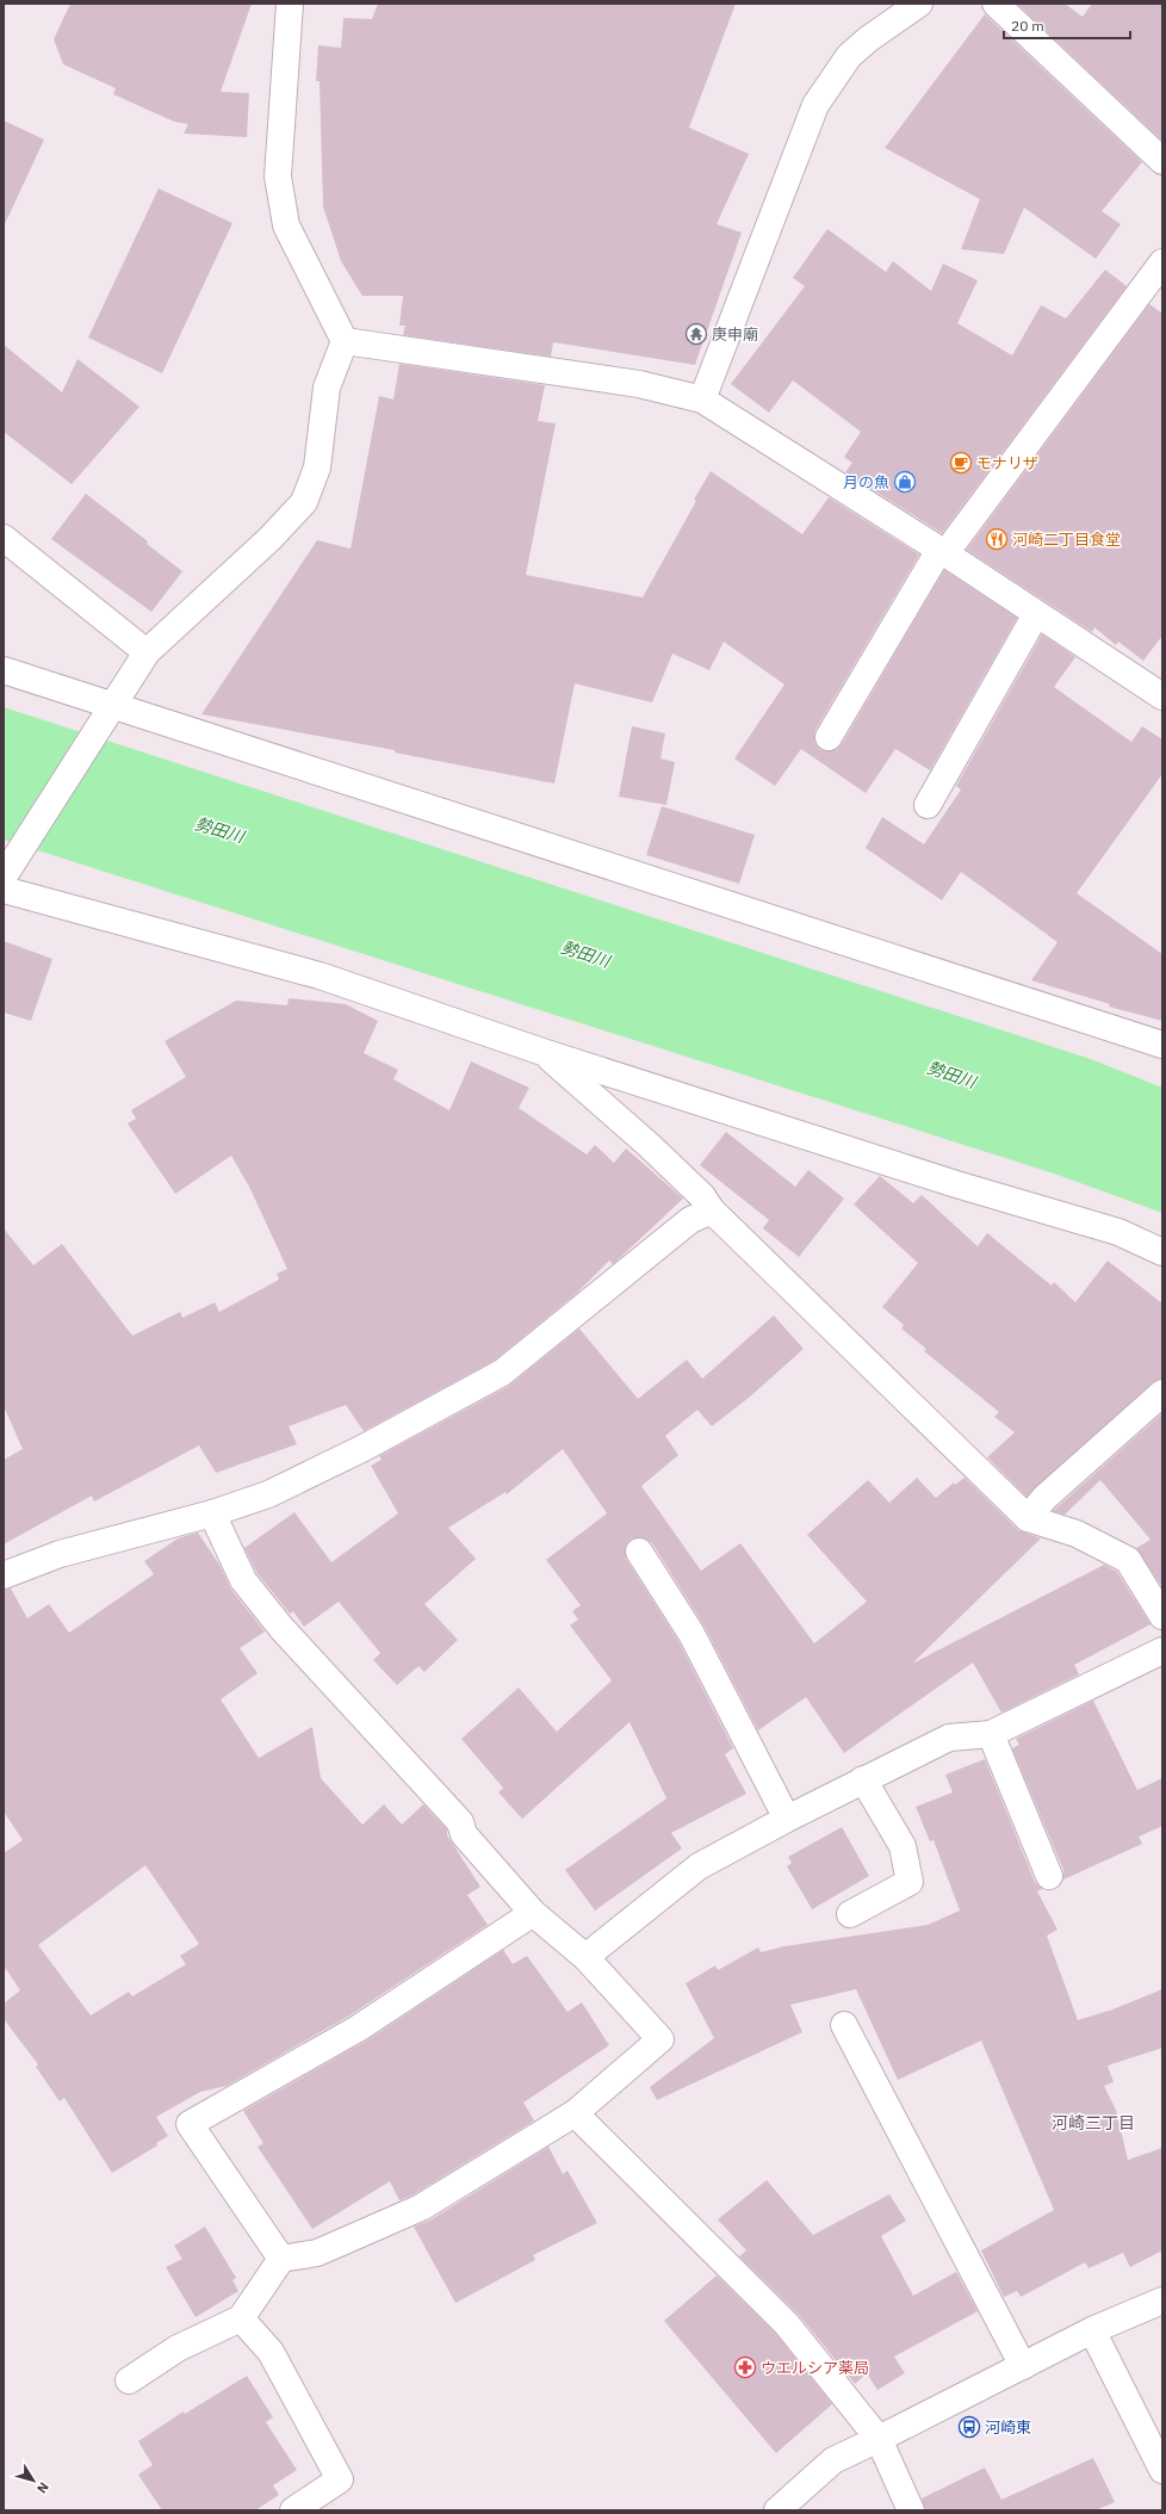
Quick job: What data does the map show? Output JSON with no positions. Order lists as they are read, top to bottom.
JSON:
{
  "districts": ["河崎三丁目"],
  "water": ["勢田川"],
  "places": {
    "temple": ["庚申廟"],
    "cafe": ["モナリザ"],
    "shop": ["月の魚"],
    "restaurant": ["河崎二丁目食堂"],
    "pharmacy": ["ウエルシア薬局"],
    "bus stop": ["河崎東"]
  },
  "scale_bar": "20 m",
  "north": "bottom right"
}
